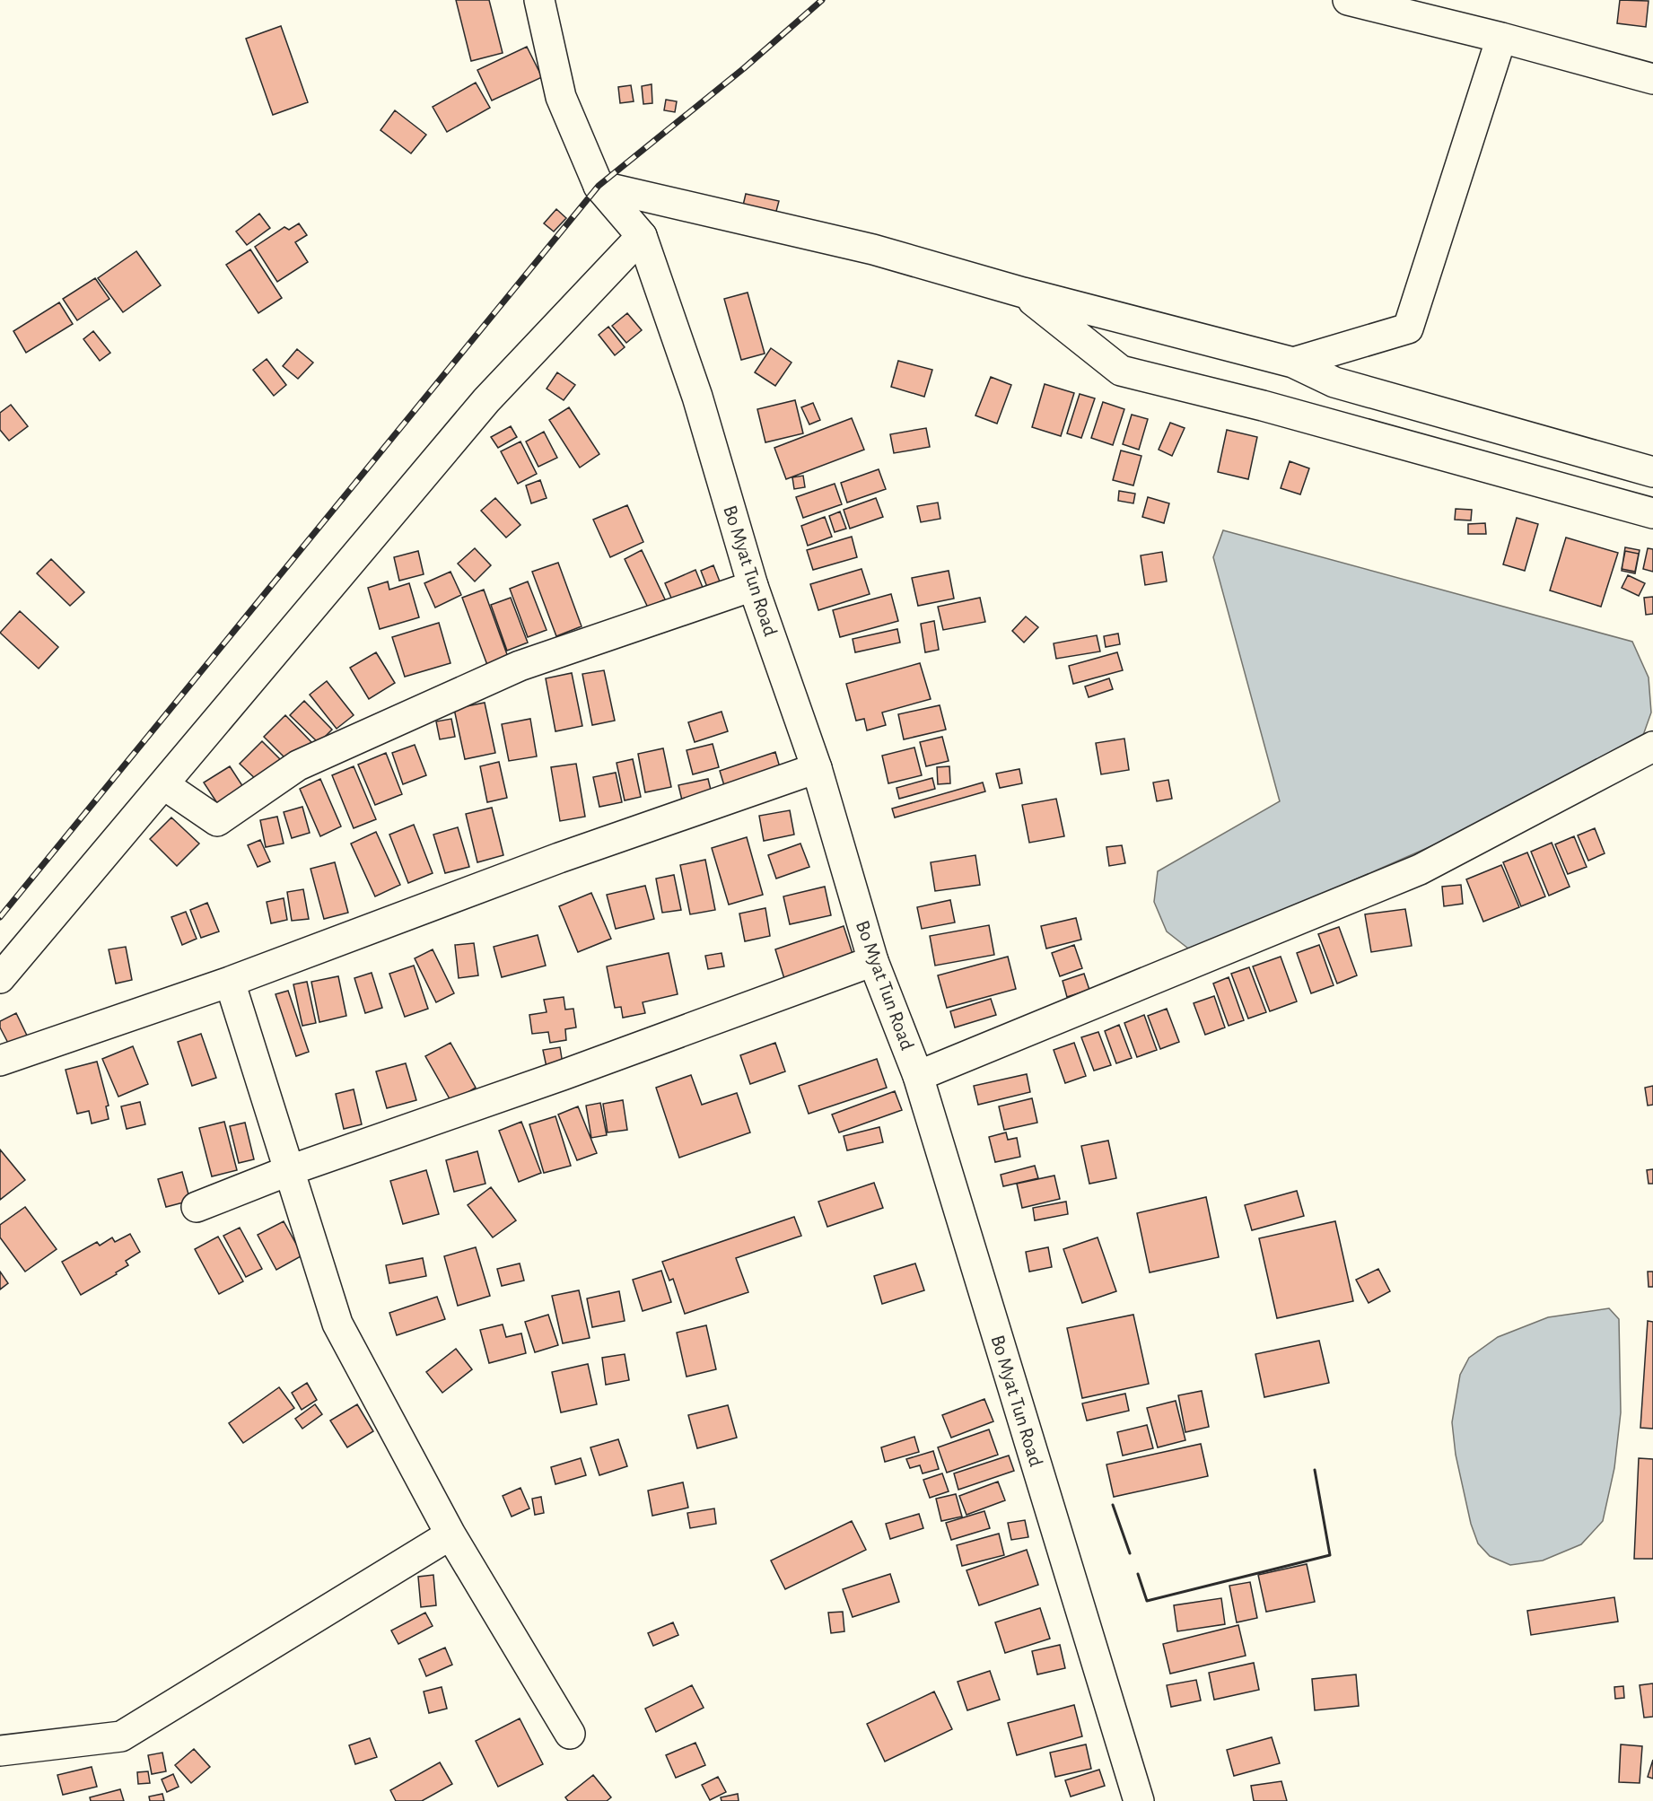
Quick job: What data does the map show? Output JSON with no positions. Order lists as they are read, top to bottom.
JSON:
{
  "streets": {
    "street": ["Bo Myat Tun Road"]
  }
}
